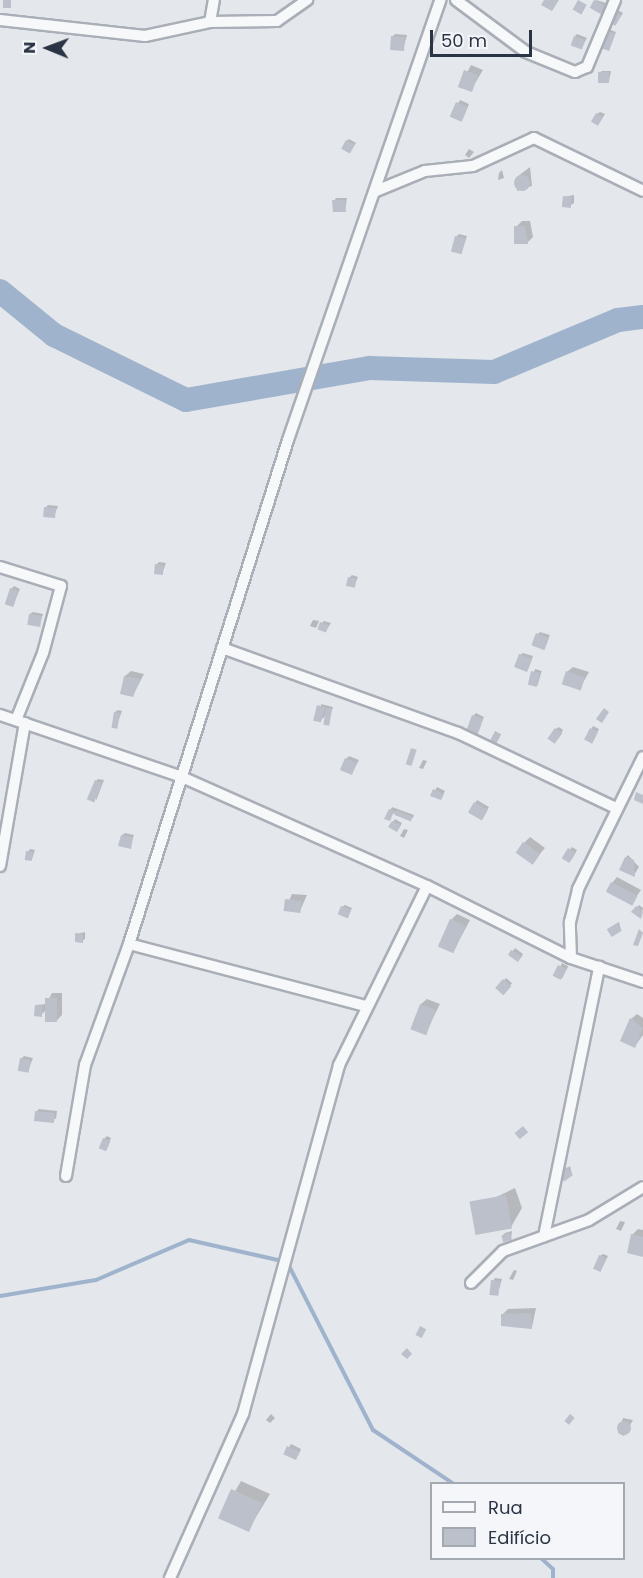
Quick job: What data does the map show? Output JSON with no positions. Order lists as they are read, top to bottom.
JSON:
{
  "legend": ["Rua", "Edifício"],
  "scale_bar": "50 m",
  "north": "left"
}
